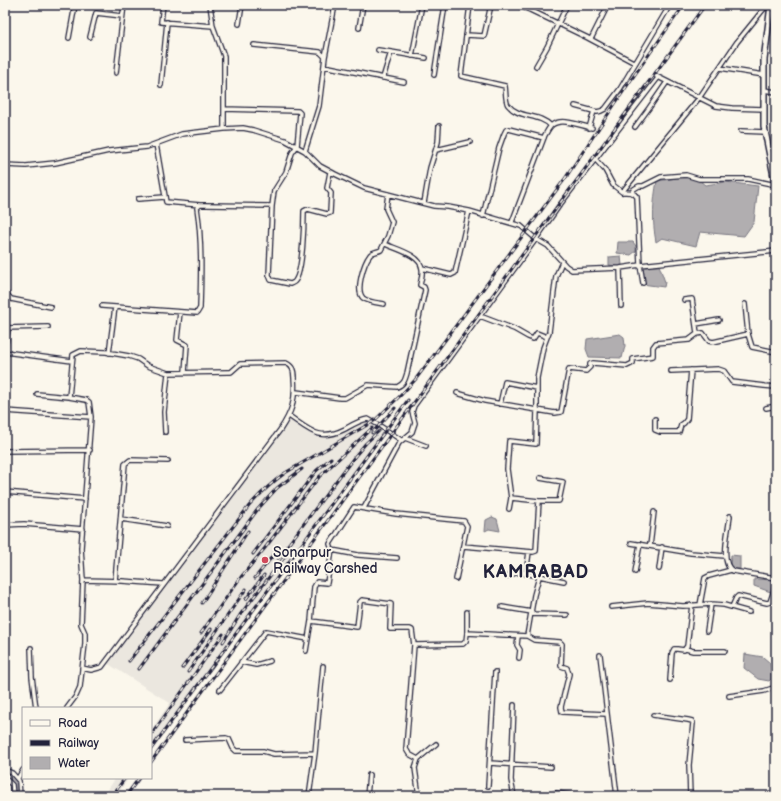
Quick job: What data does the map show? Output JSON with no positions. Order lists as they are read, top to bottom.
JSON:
{
  "districts": ["KAMRABAD"],
  "places": ["Sonarpur Railway Carshed"],
  "legend": ["Road", "Railway", "Water"]
}
